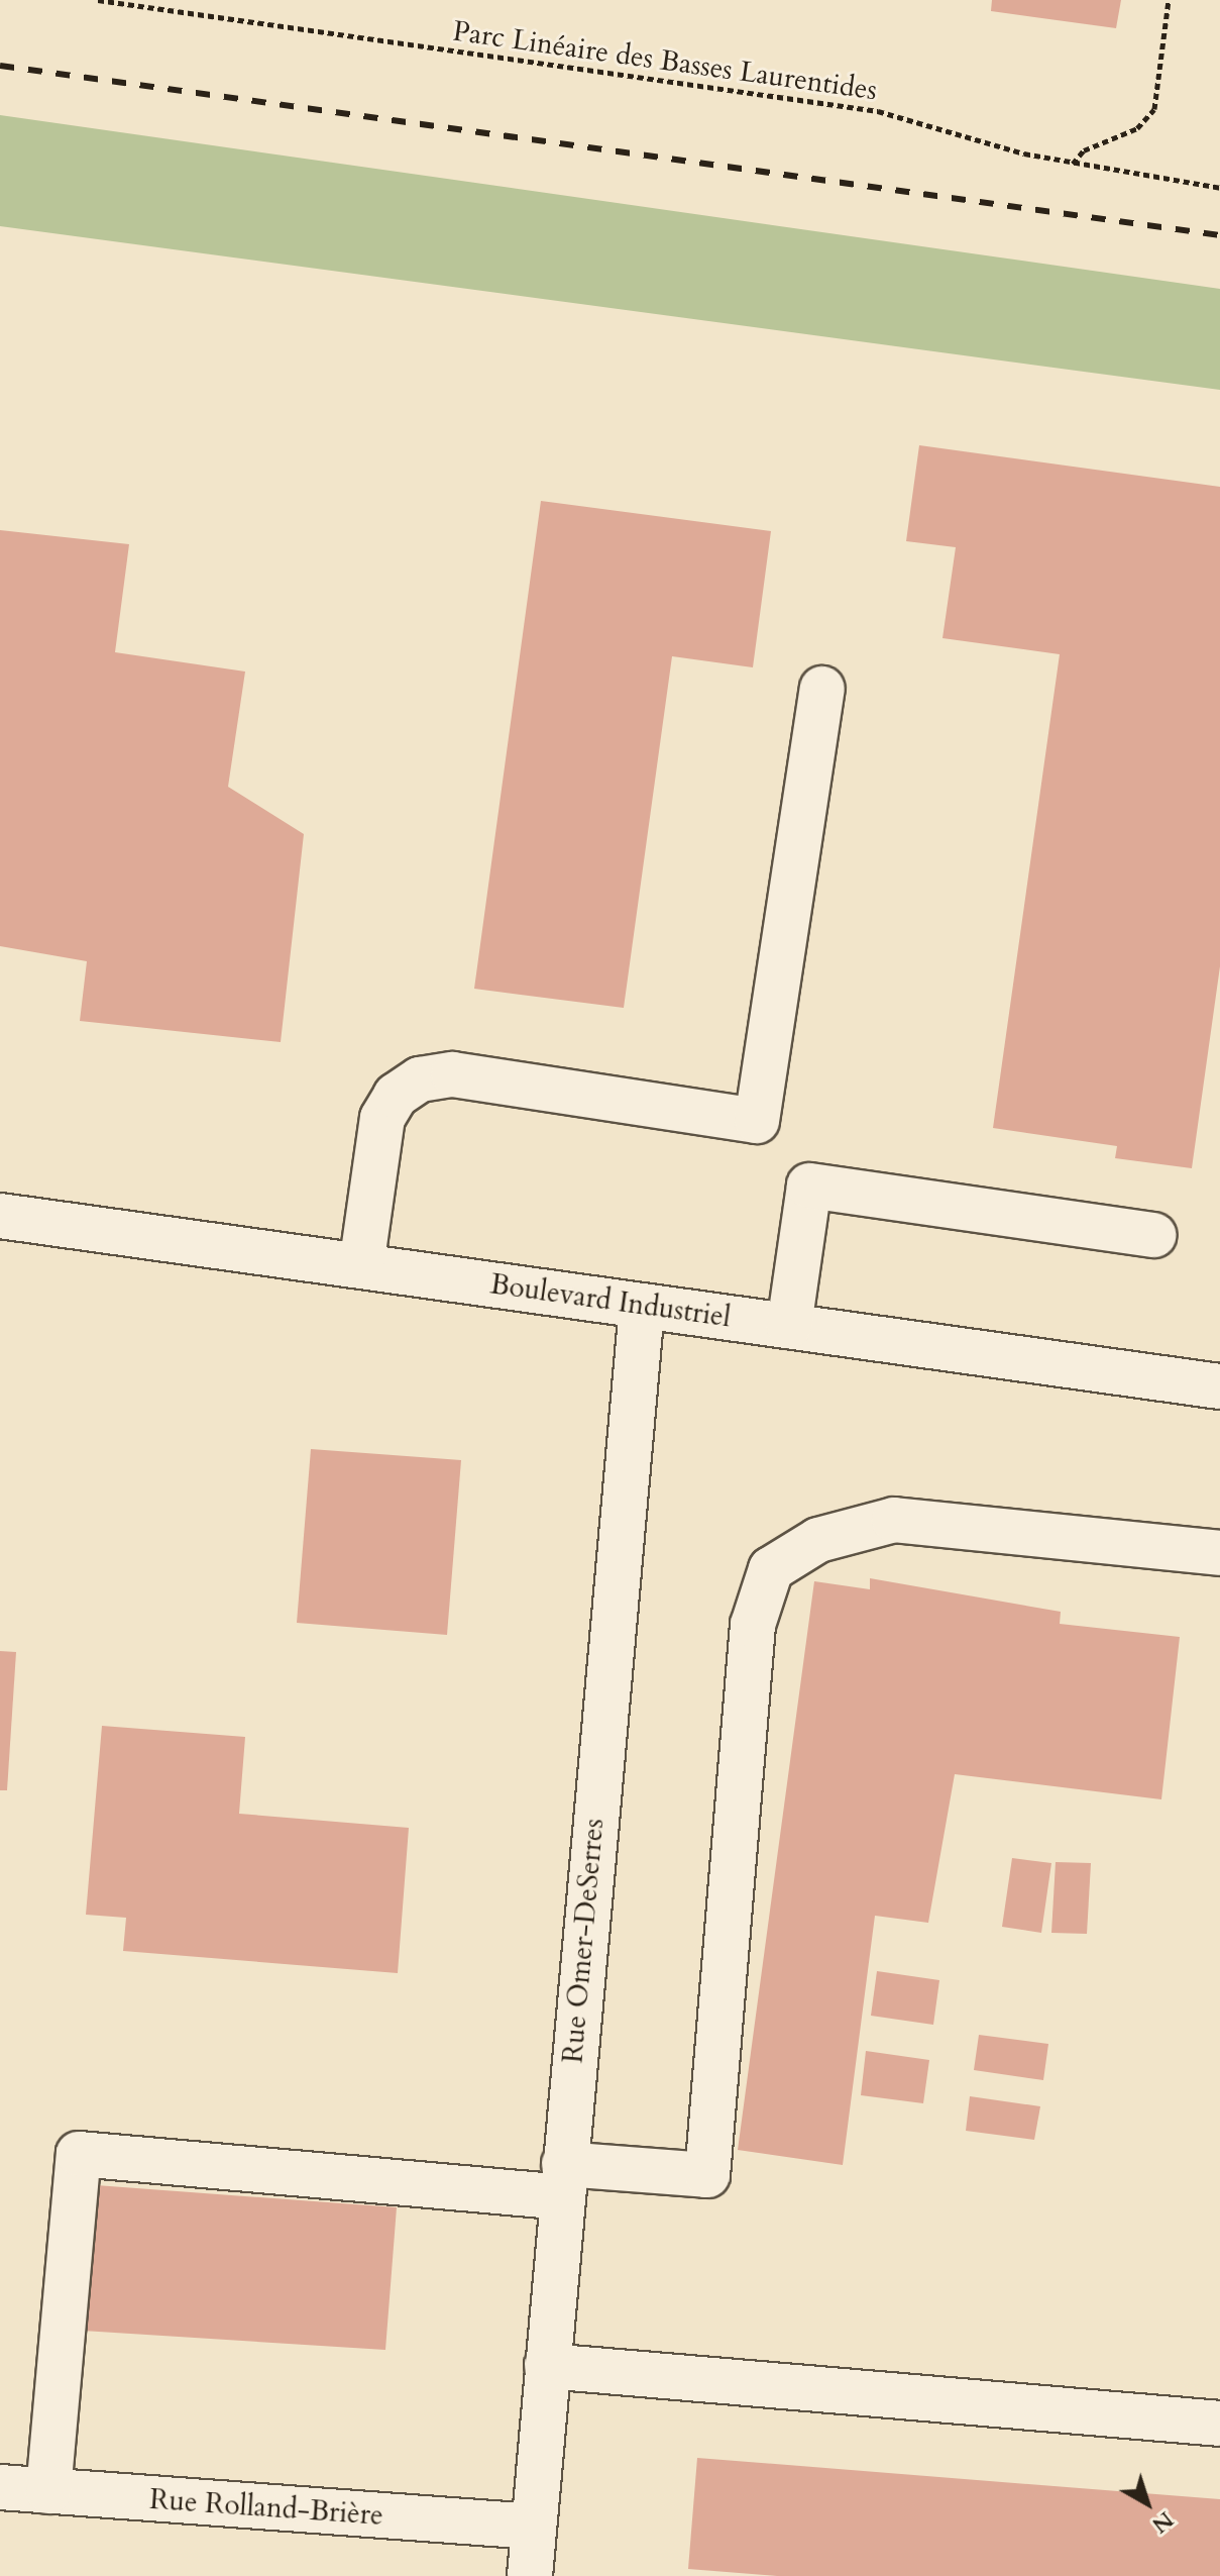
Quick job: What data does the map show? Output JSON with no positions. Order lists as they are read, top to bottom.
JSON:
{
  "streets": {
    "street": ["Boulevard Industriel", "Rue Omer-DeSerres", "Rue Rolland-Brière"],
    "path": ["Parc Linéaire des Basses Laurentides"]
  },
  "crossings": [
    ["Boulevard Industriel", "Rue Omer-DeSerres"],
    ["Rue Omer-DeSerres", "Rue Rolland-Brière"]
  ],
  "north": "bottom right"
}
